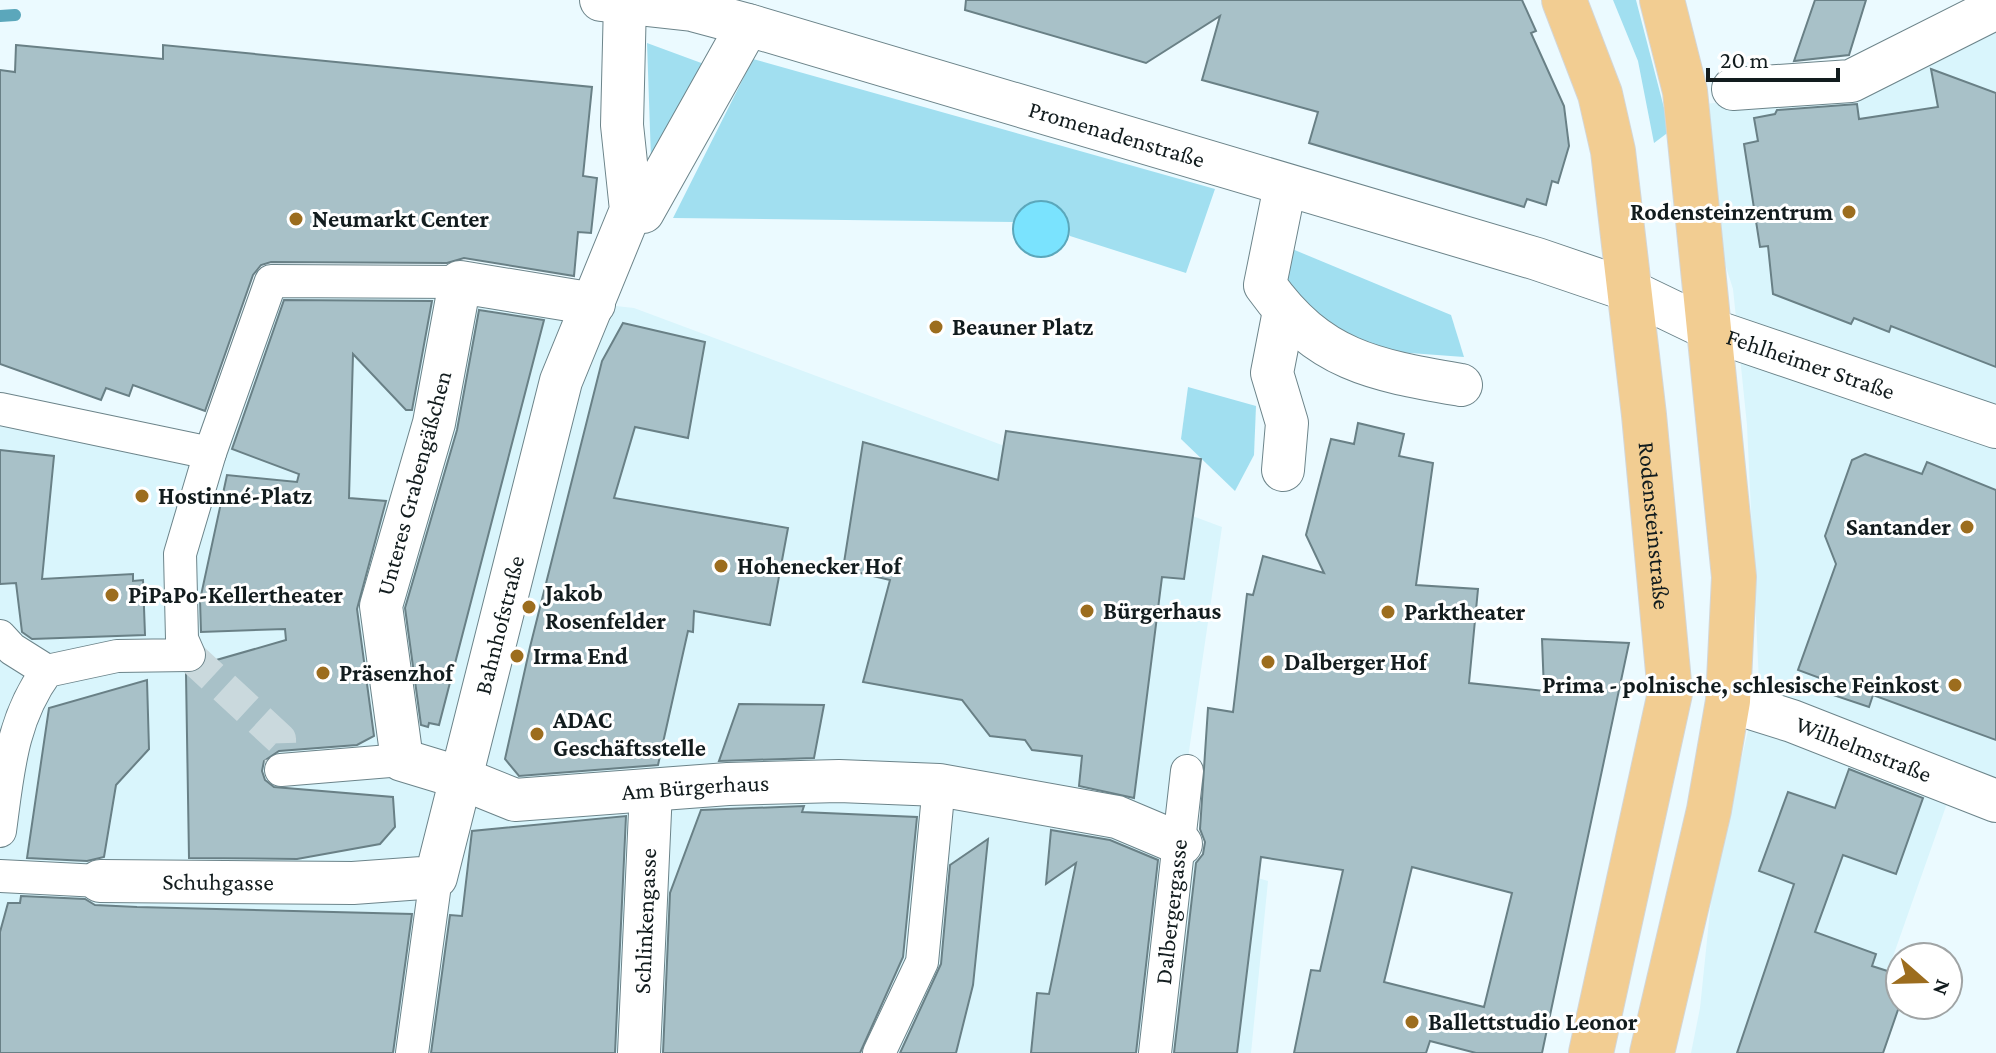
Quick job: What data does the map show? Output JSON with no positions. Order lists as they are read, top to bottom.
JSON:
{
  "streets": {
    "main road": ["Rodensteinstraße"],
    "street": [
      "Promenadenstraße",
      "Fehlheimer Straße",
      "Unteres Grabengäßchen",
      "Bahnhofstraße",
      "Wilhelmstraße",
      "Am Bürgerhaus",
      "Schuhgasse",
      "Dalbergergasse",
      "Schlinkengasse"
    ]
  },
  "crossings": [
    ["Promenadenstraße", "Fehlheimer Straße"],
    ["Promenadenstraße", "Rodensteinstraße"],
    ["Promenadenstraße", "Bahnhofstraße"],
    ["Fehlheimer Straße", "Rodensteinstraße"],
    ["Bahnhofstraße", "Am Bürgerhaus"],
    ["Bahnhofstraße", "Schuhgasse"],
    ["Am Bürgerhaus", "Dalbergergasse"],
    ["Am Bürgerhaus", "Schlinkengasse"]
  ],
  "places": [
    "Rodensteinzentrum",
    "Neumarkt Center",
    "Beauner Platz",
    "Hostinné-Platz",
    "Santander",
    "Hohenecker Hof",
    "PiPaPo-Kellertheater",
    "Jakob Rosenfelder",
    "Bürgerhaus",
    "Parktheater",
    "Irma End",
    "Dalberger Hof",
    "Präsenzhof",
    "Prima - polnische, schlesische Feinkost",
    "ADAC Geschäftsstelle",
    "Ballettstudio Leonor"
  ],
  "scale_bar": "20 m",
  "north": "right"
}
